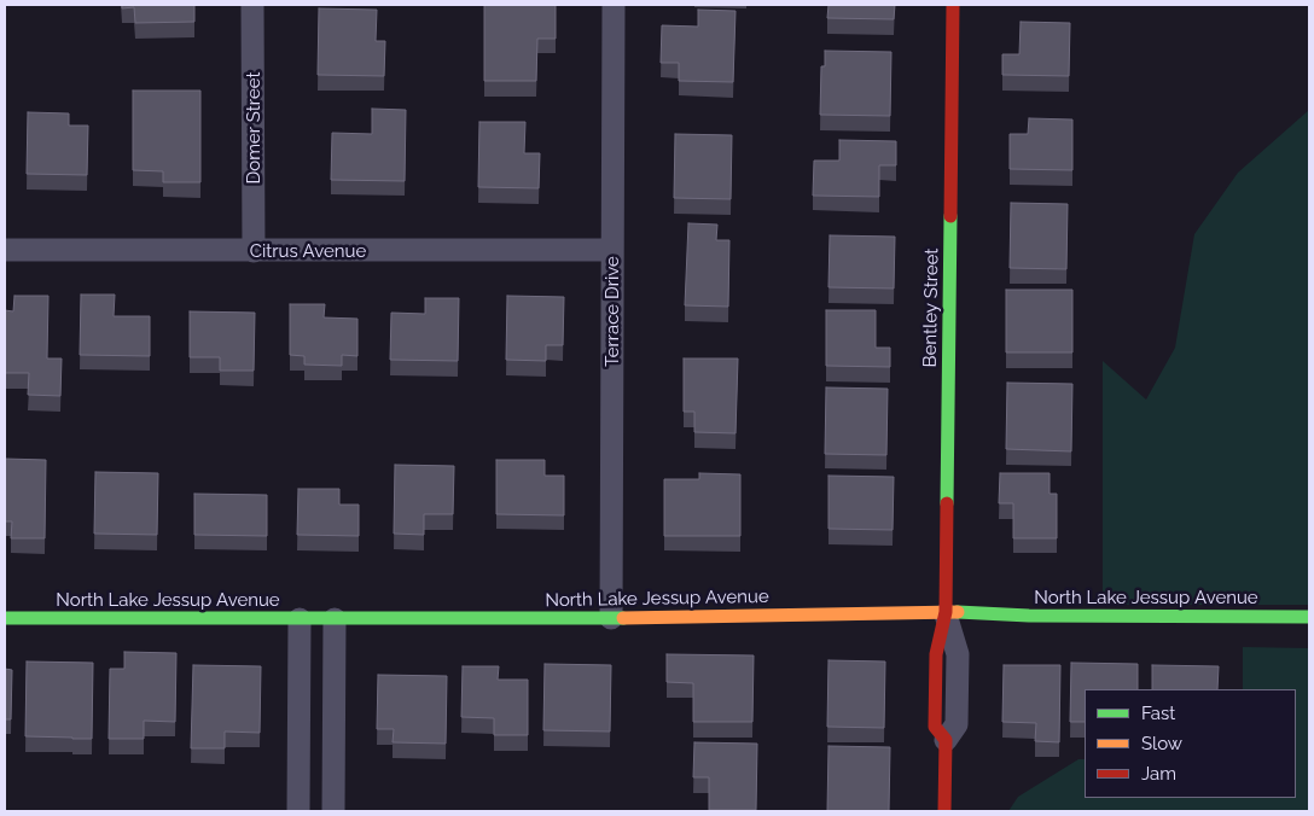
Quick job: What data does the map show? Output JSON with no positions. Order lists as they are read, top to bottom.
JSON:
{
  "streets": {
    "street": [
      "Domer Street",
      "Citrus Avenue",
      "Bentley Street",
      "Terrace Drive",
      "North Lake Jessup Avenue"
    ]
  },
  "crossings": [
    ["Domer Street", "Citrus Avenue"],
    ["Citrus Avenue", "Terrace Drive"],
    ["Bentley Street", "North Lake Jessup Avenue"],
    ["Terrace Drive", "North Lake Jessup Avenue"]
  ],
  "legend": ["Fast", "Slow", "Jam"]
}
